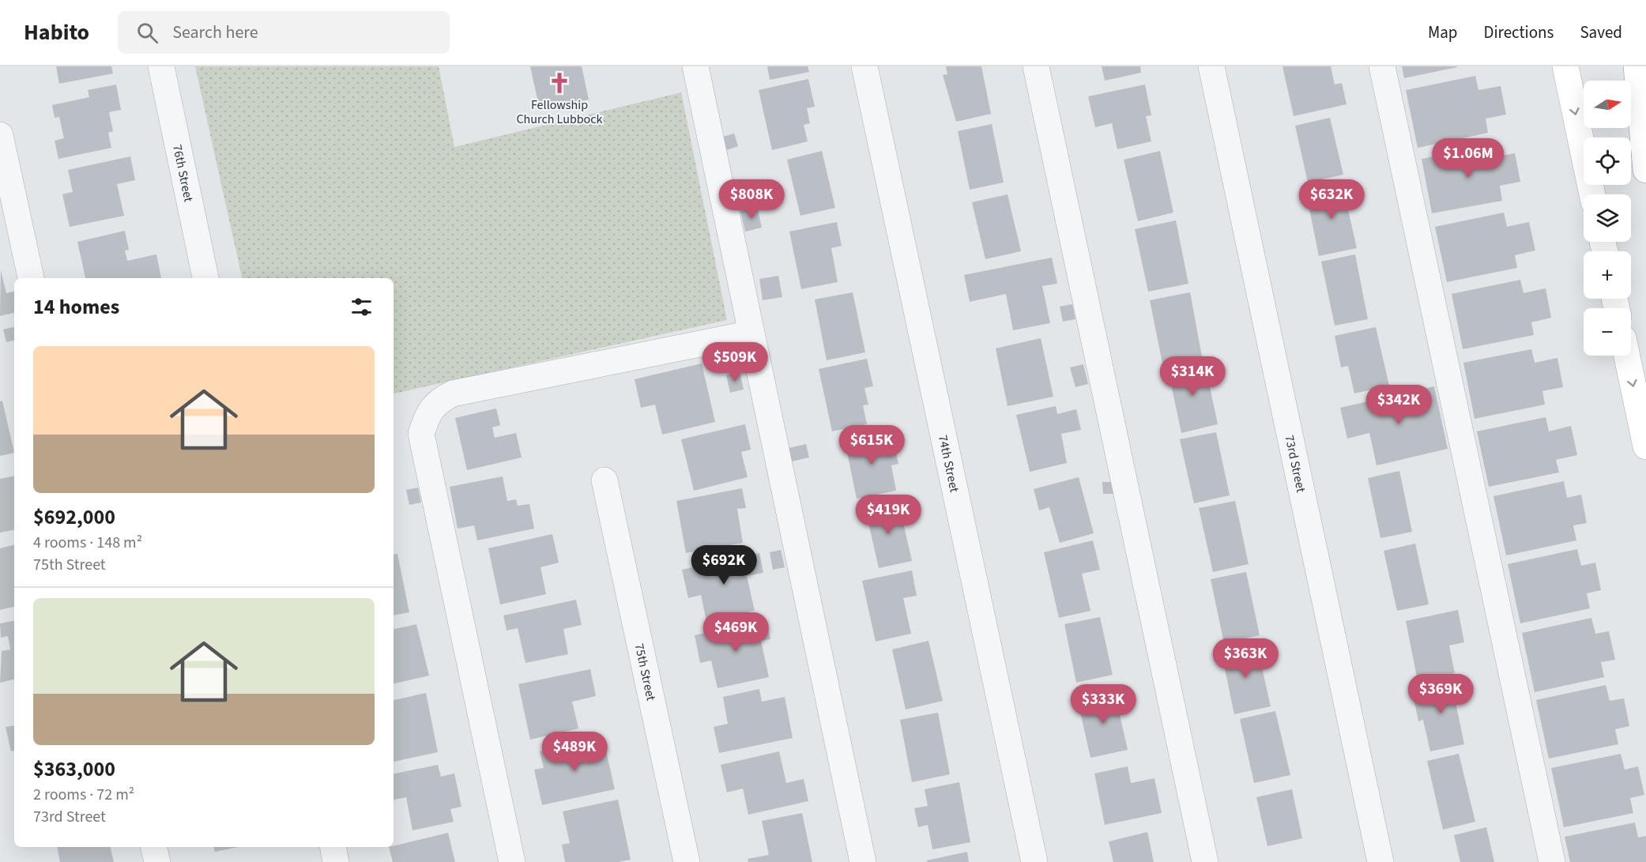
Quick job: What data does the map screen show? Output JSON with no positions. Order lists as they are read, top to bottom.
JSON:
{
  "streets": {
    "street": [
      "76th Street",
      "73rd Street",
      "74th Street",
      "75th Street"
    ]
  },
  "places": {
    "church": ["Fellowship Church Lubbock"]
  },
  "north": "right",
  "page": {
    "header": "Habito",
    "search": "Search here",
    "nav": ["Map", "Directions", "Saved"],
    "map_buttons": ["+", "−"],
    "price": [
      "$1.06M",
      "$808K",
      "$632K",
      "$509K",
      "$314K",
      "$342K",
      "$615K",
      "$419K",
      "$692K",
      "$469K",
      "$363K",
      "$369K",
      "$333K",
      "$489K"
    ],
    "heading": "14 homes",
    "list": [
      {
        "name": "$692,000",
        "note": "4 rooms · 148 m² · 75th Street"
      },
      {
        "name": "$363,000",
        "note": "2 rooms · 72 m² · 73rd Street"
      }
    ]
  }
}
